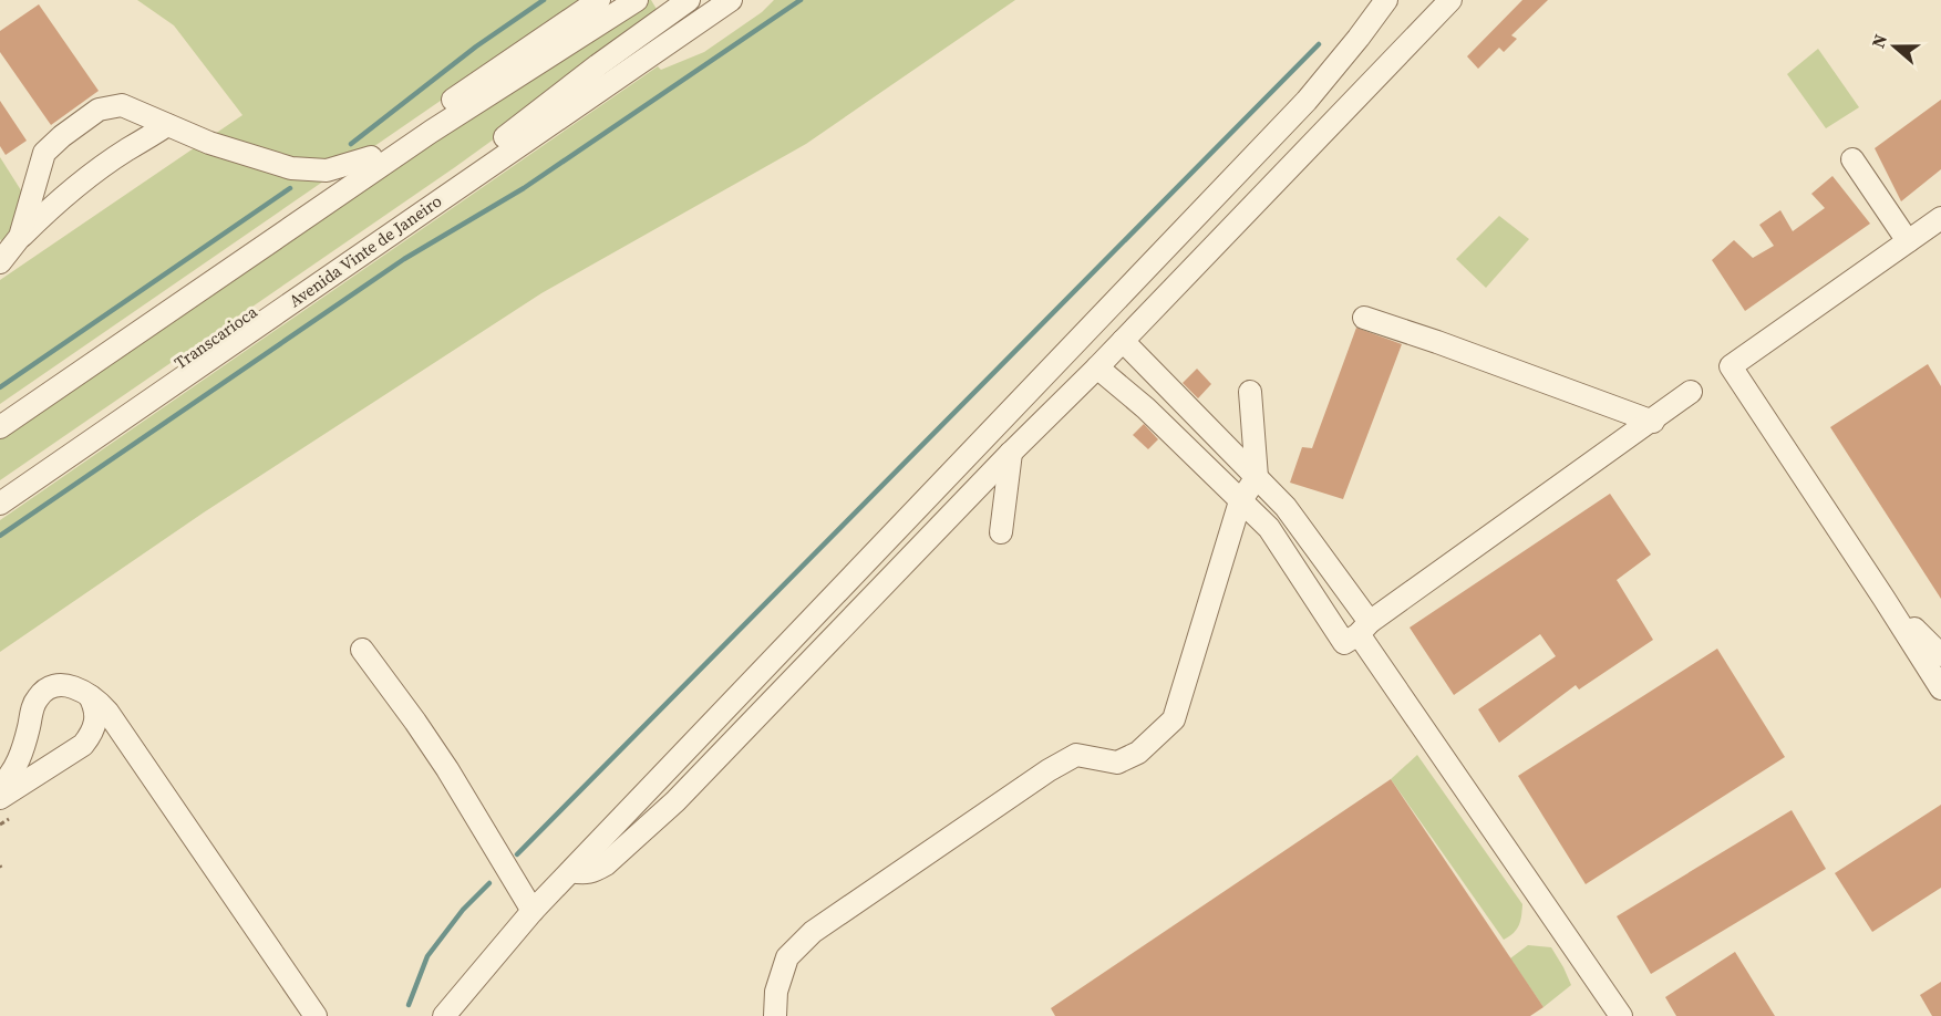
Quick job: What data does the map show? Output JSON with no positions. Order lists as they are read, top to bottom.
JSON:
{
  "streets": {
    "street": ["Avenida Vinte de Janeiro", "Transcarioca"]
  },
  "north": "left"
}
